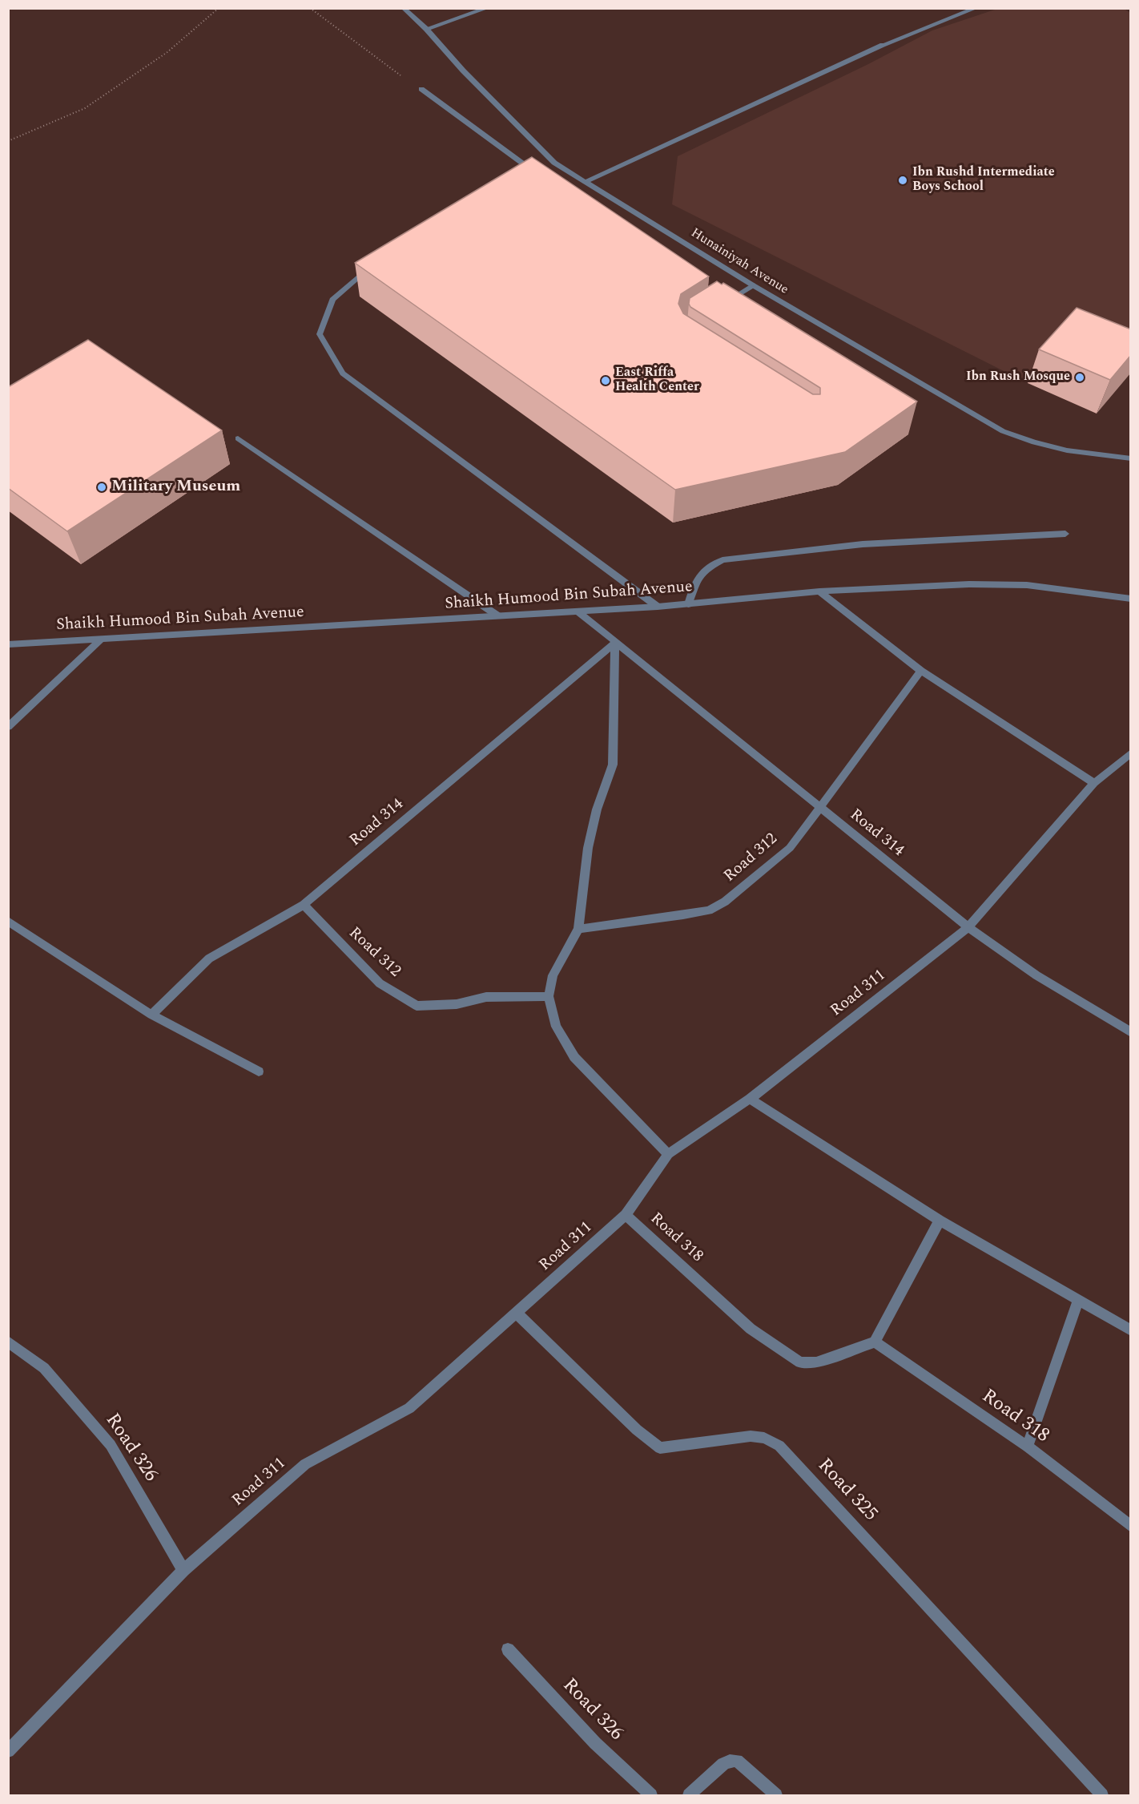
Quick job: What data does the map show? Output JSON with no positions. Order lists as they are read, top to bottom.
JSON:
{
  "streets": {
    "street": [
      "Hunainiyah Avenue",
      "Shaikh Humood Bin Subah Avenue",
      "Road 314",
      "Road 312",
      "Road 311",
      "Road 318",
      "Road 326",
      "Road 325"
    ]
  },
  "crossings": [
    ["Shaikh Humood Bin Subah Avenue", "Road 314"],
    ["Road 314", "Road 312"],
    ["Road 314", "Road 311"],
    ["Road 311", "Road 318"],
    ["Road 311", "Road 326"],
    ["Road 311", "Road 325"]
  ],
  "places": [
    "Ibn Rushd Intermediate Boys School",
    "Ibn Rush Mosque",
    "East Riffa Health Center",
    "Military Museum"
  ]
}
